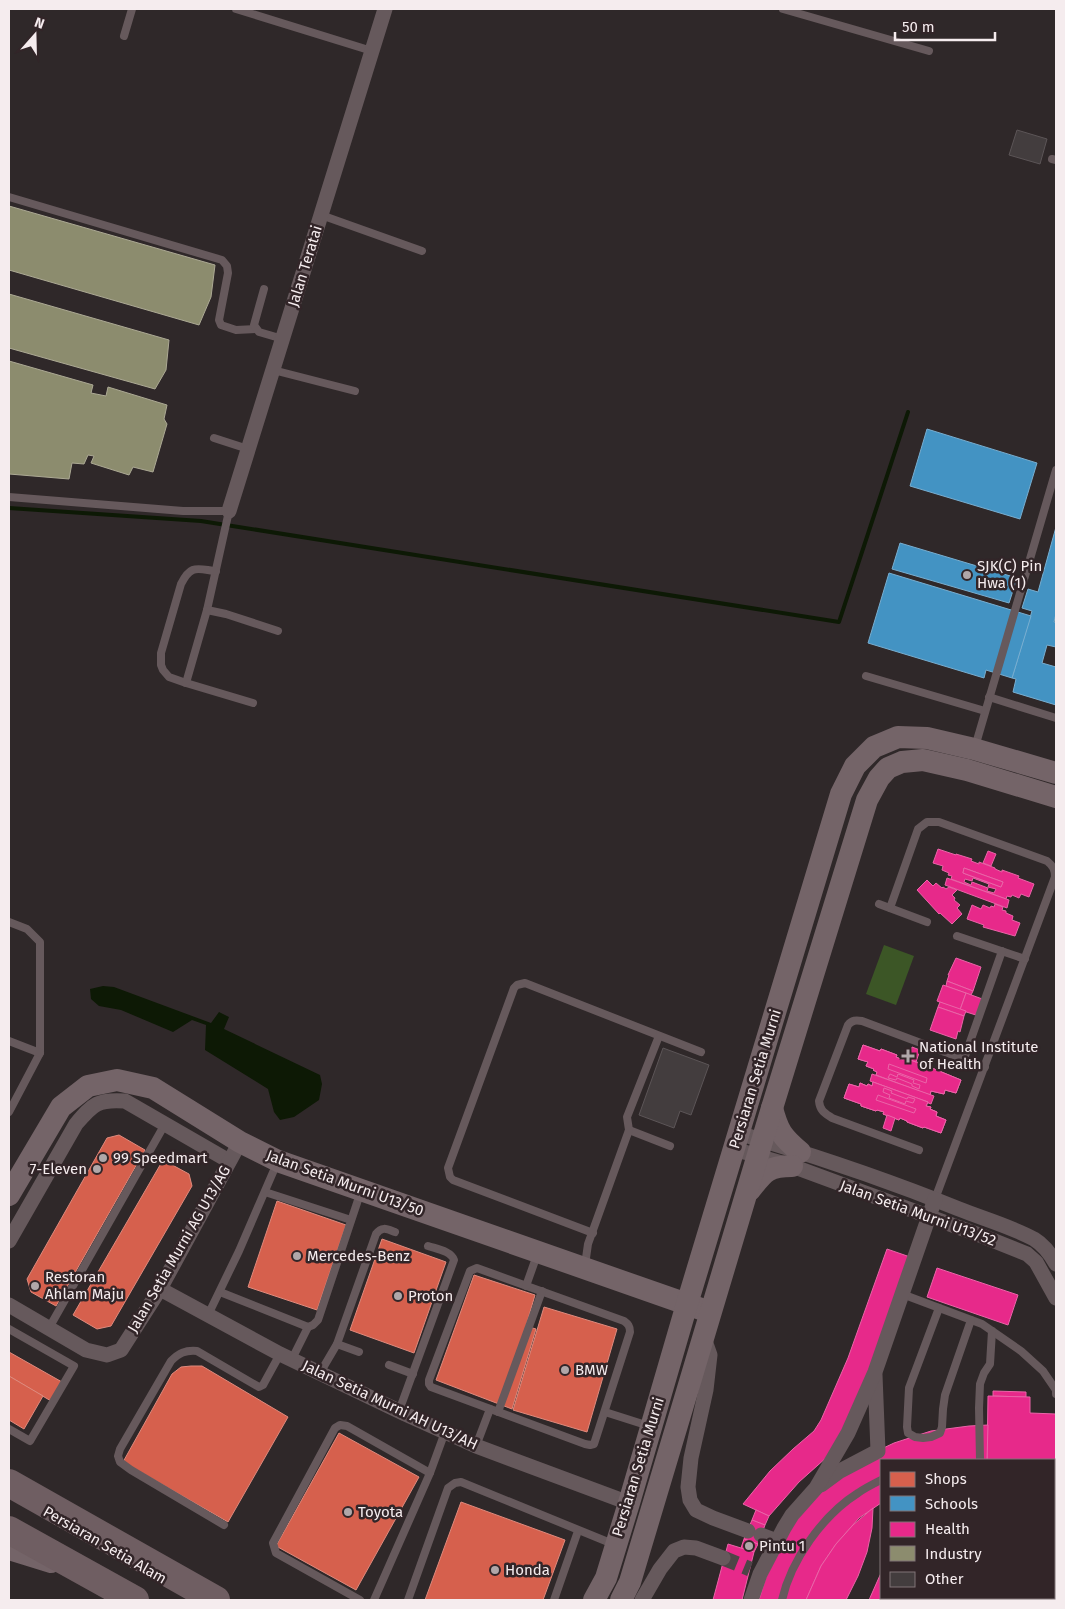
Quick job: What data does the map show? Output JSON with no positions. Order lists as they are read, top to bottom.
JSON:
{
  "streets": {
    "highway": ["Persiaran Setia Alam"],
    "street": [
      "Jalan Teratai",
      "Persiaran Setia Murni",
      "Jalan Setia Murni U13/50",
      "Jalan Setia Murni U13/52",
      "Jalan Setia Murni AG U13/AG",
      "Jalan Setia Murni AH U13/AH"
    ]
  },
  "crossings": [
    ["Persiaran Setia Murni", "Jalan Setia Murni U13/50"],
    ["Persiaran Setia Murni", "Jalan Setia Murni U13/52"],
    ["Persiaran Setia Murni", "Jalan Setia Murni AH U13/AH"],
    ["Jalan Setia Murni U13/50", "Jalan Setia Murni AG U13/AG"],
    ["Jalan Setia Murni AG U13/AG", "Jalan Setia Murni AH U13/AH"]
  ],
  "places": {
    "other": [
      "SJK(C) Pin Hwa (1)",
      "99 Speedmart",
      "7-Eleven",
      "Mercedes-Benz",
      "Restoran Ahlam Maju",
      "Proton",
      "BMW",
      "Toyota",
      "Pintu 1",
      "Honda"
    ],
    "health": ["National Institute of Health"]
  },
  "legend": [
    "Shops",
    "Schools",
    "Health",
    "Industry",
    "Other"
  ],
  "scale_bar": "50 m",
  "north": "top"
}
